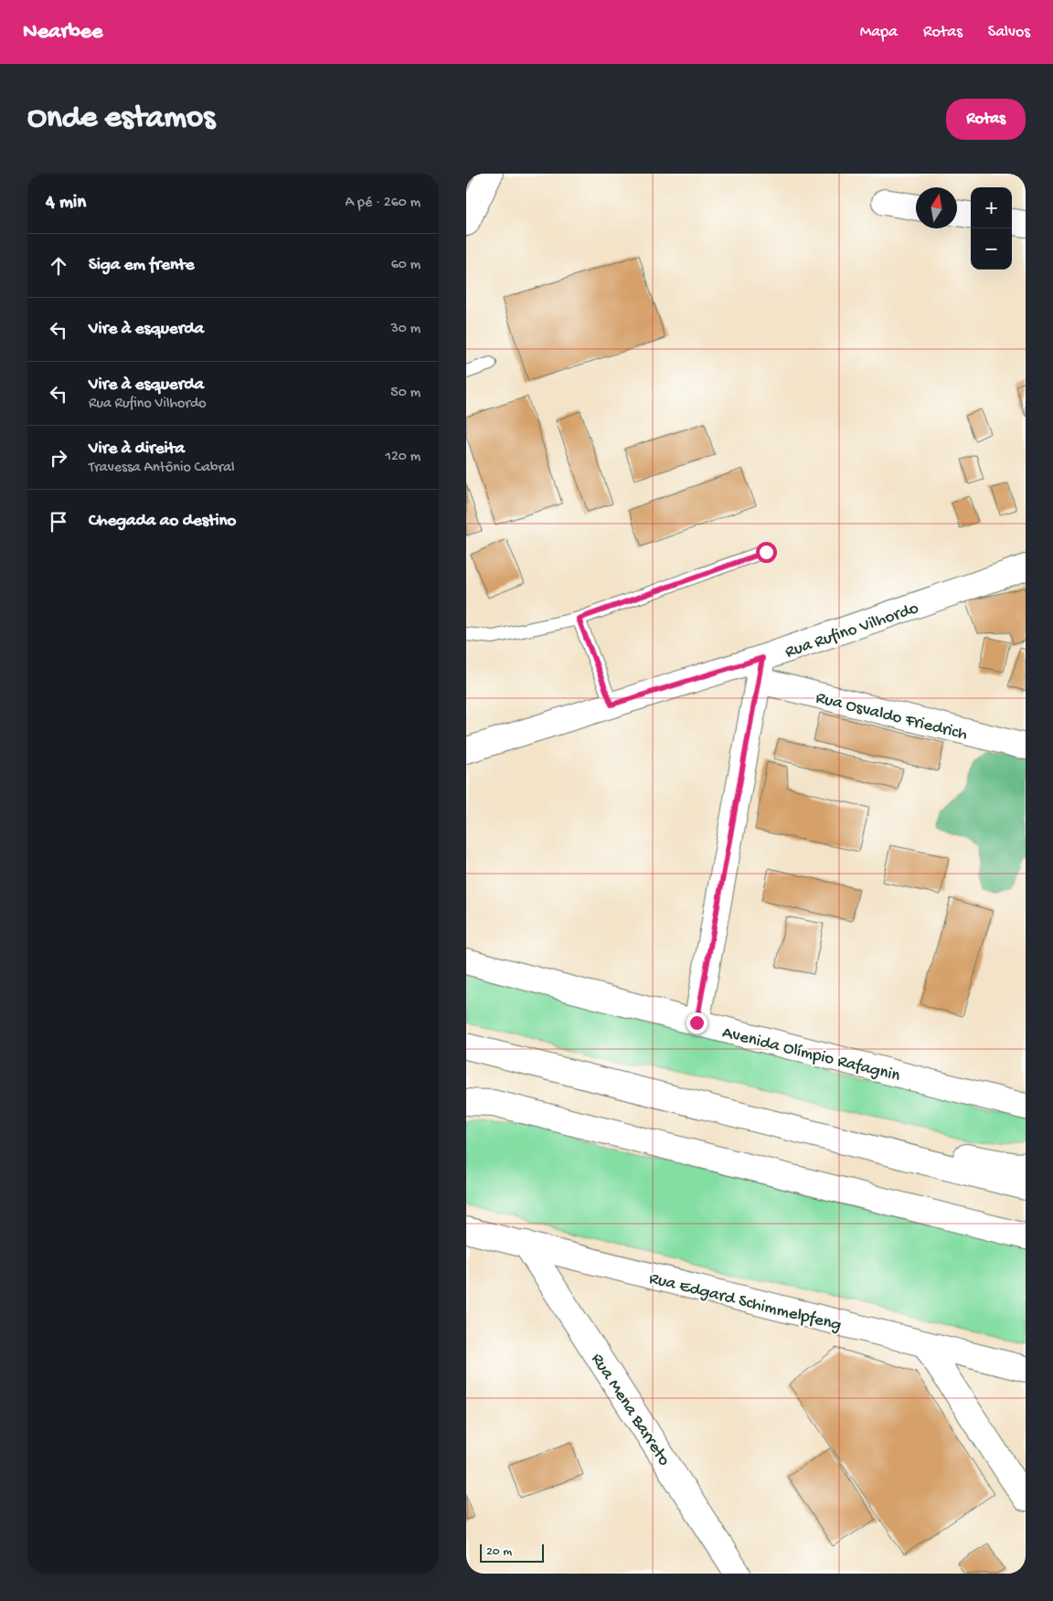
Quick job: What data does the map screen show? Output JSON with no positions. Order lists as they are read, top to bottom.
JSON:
{
  "streets": {
    "main road": [
      "Rua Rufino Vilhordo",
      "Rua Osvaldo Friedrich",
      "Avenida Olímpio Rafagnin",
      "Rua Edgard Schimmelpfeng",
      "Rua Mena Barreto"
    ]
  },
  "crossings": [
    ["Rua Rufino Vilhordo", "Rua Osvaldo Friedrich"],
    ["Rua Edgard Schimmelpfeng", "Rua Mena Barreto"]
  ],
  "scale_bar": "20 m",
  "north": "top",
  "page": {
    "header": "Nearbee",
    "nav": ["Mapa", "Rotas", "Salvos"],
    "buttons": "Rotas",
    "title": "Onde estamos",
    "heading": ["4 min", "A pé · 260 m"],
    "map_buttons": ["+", "−"],
    "list": [
      ["Siga em frente", "60 m"],
      ["Vire à esquerda", "30 m"],
      ["Vire à esquerda", "Rua Rufino Vilhordo", "50 m"],
      ["Vire à direita", "Travessa Antônio Cabral", "120 m"],
      "Chegada ao destino"
    ],
    "scale": "20 m"
  }
}
